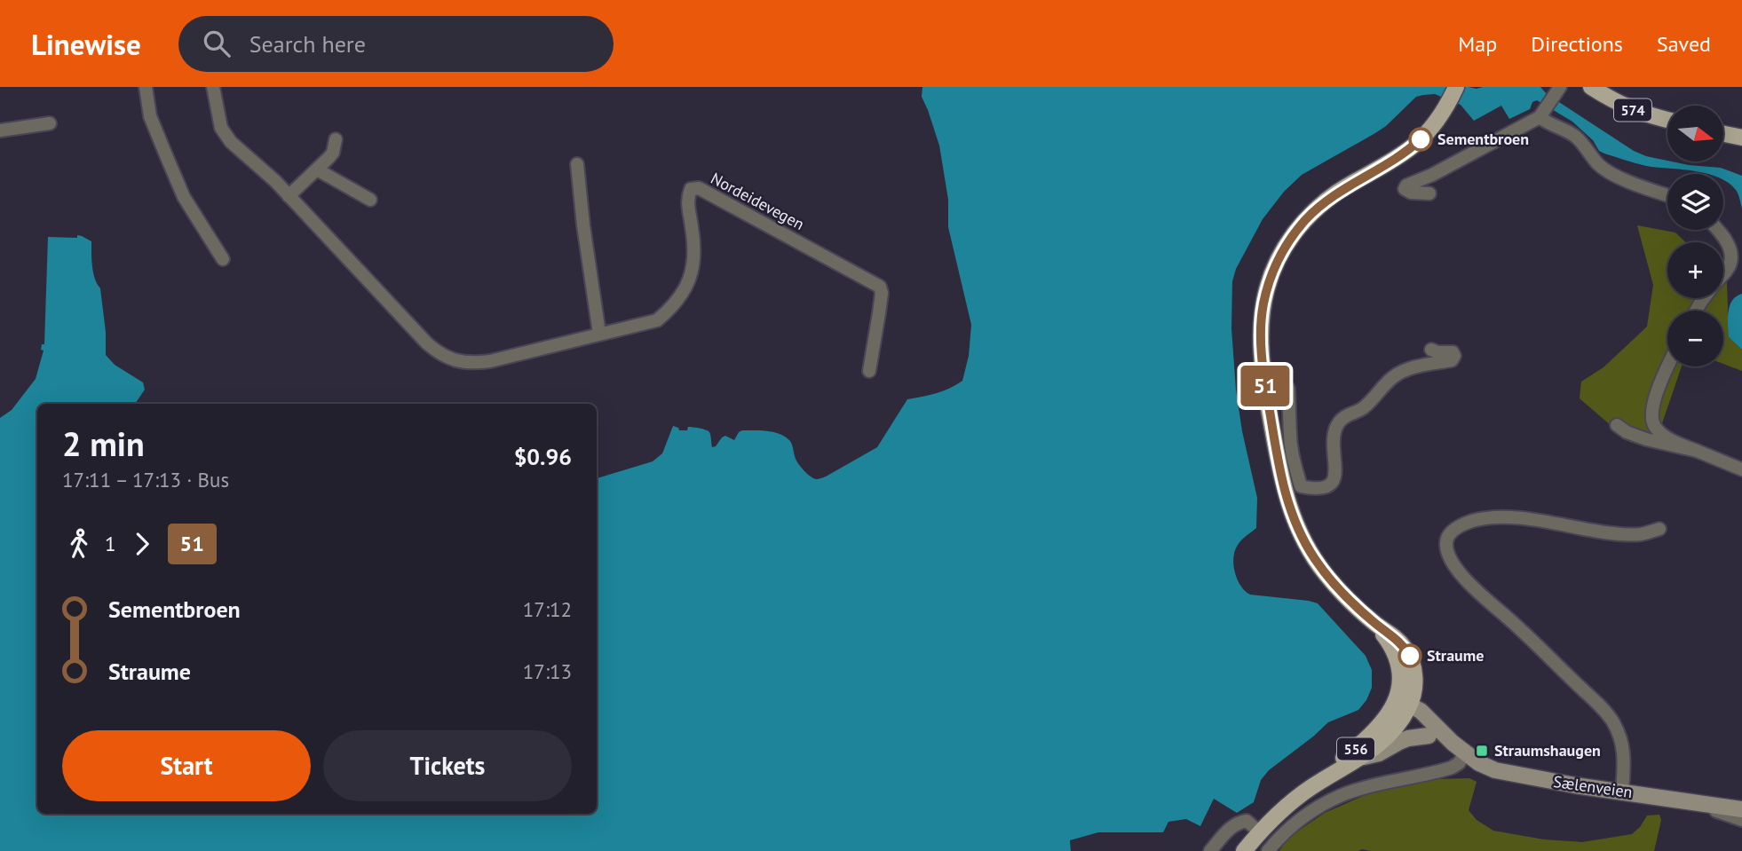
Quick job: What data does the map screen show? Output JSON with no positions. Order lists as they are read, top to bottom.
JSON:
{
  "streets": {
    "main road": ["574", "556"],
    "street": ["Nordeidevegen", "Sælenveien"]
  },
  "crossings": [
    ["556", "Sælenveien"]
  ],
  "places": {
    "other": ["Sementbroen", "Straume"],
    "transit": ["Straumshaugen"]
  },
  "lines": ["bus line 51"],
  "north": "right",
  "page": {
    "header": "Linewise",
    "search": "Search here",
    "nav": ["Map", "Directions", "Saved"],
    "on_map": "51",
    "map_buttons": ["+", "−"],
    "heading": ["2 min", "17:11 – 17:13 · Bus", "$0.96"],
    "legs": ["1", "51"],
    "list": [
      {
        "name": "Sementbroen",
        "value": "17:12"
      },
      {
        "name": "Straume",
        "value": "17:13"
      }
    ],
    "buttons": ["Start", "Tickets"]
  }
}
